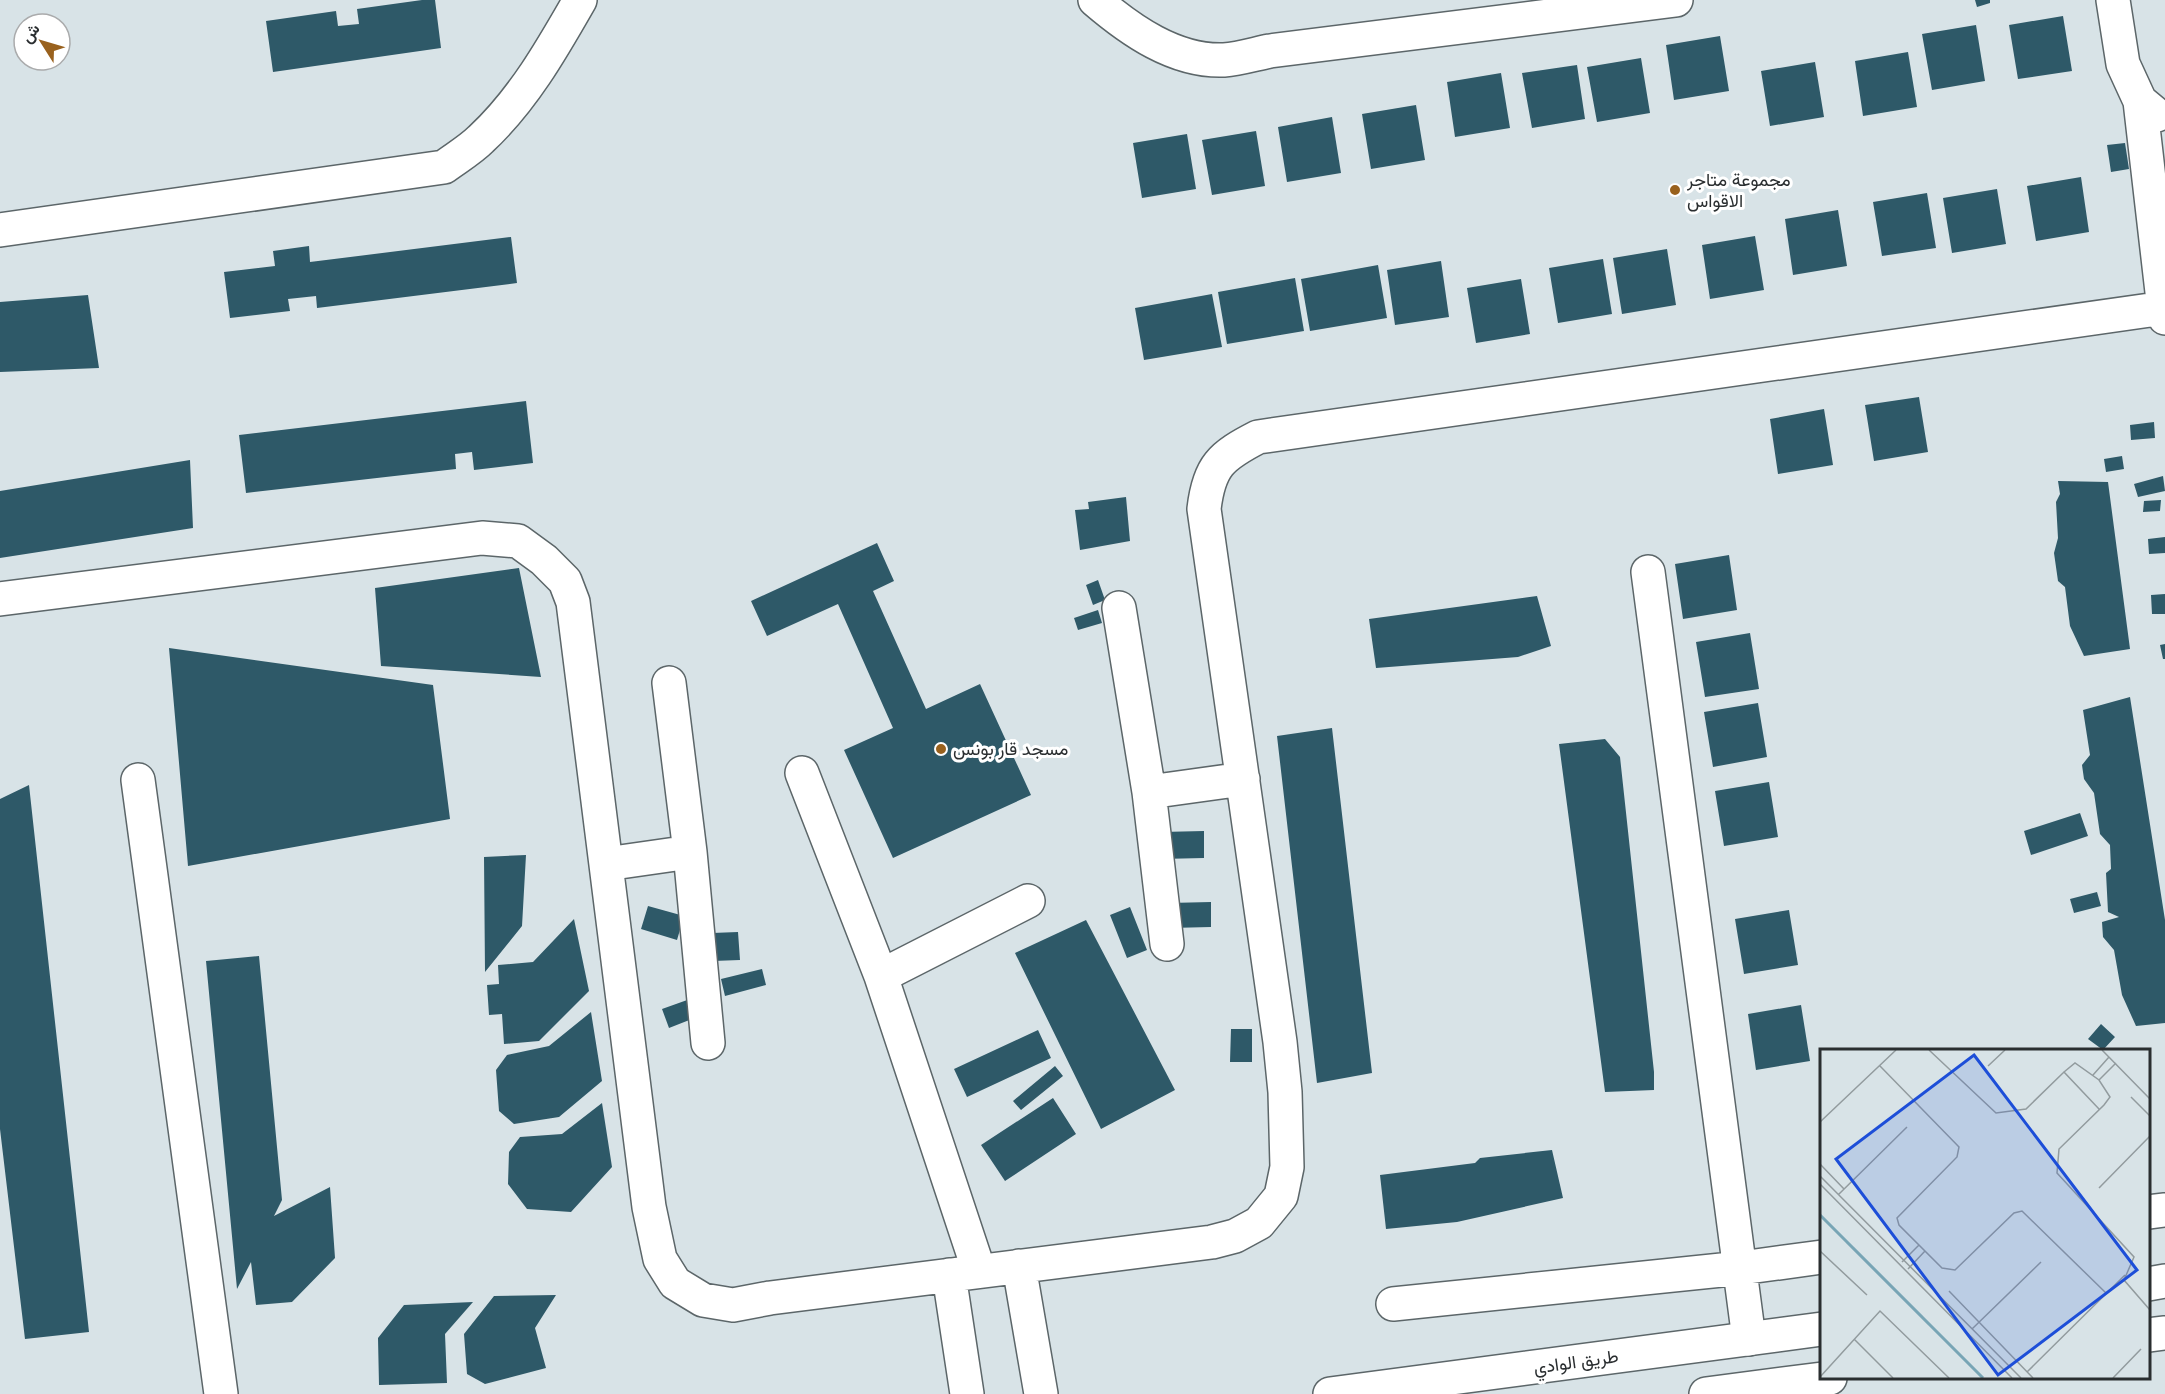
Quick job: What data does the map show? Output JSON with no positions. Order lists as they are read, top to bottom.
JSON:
{
  "streets": {
    "street": ["طريق الوادي"]
  },
  "places": ["مجموعة متاجر الاقواس", "مسجد قار بونس"],
  "north": "top left"
}
